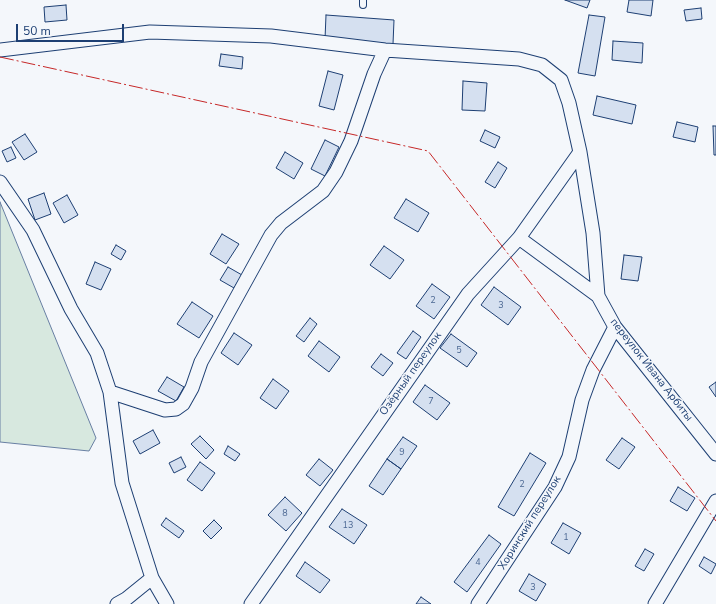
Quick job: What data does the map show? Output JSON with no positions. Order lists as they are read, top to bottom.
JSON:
{
  "streets": {
    "street": ["переулок Ивана Арбиты", "Озёрный переулок", "Хоринский переулок"]
  },
  "crossings": [
    ["переулок Ивана Арбиты", "Озёрный переулок"],
    ["переулок Ивана Арбиты", "Хоринский переулок"]
  ],
  "house_numbers": [
    "2",
    "3",
    "5",
    "7",
    "9",
    "2",
    "8",
    "13",
    "1",
    "4",
    "3"
  ],
  "scale_bar": "50 m"
}
